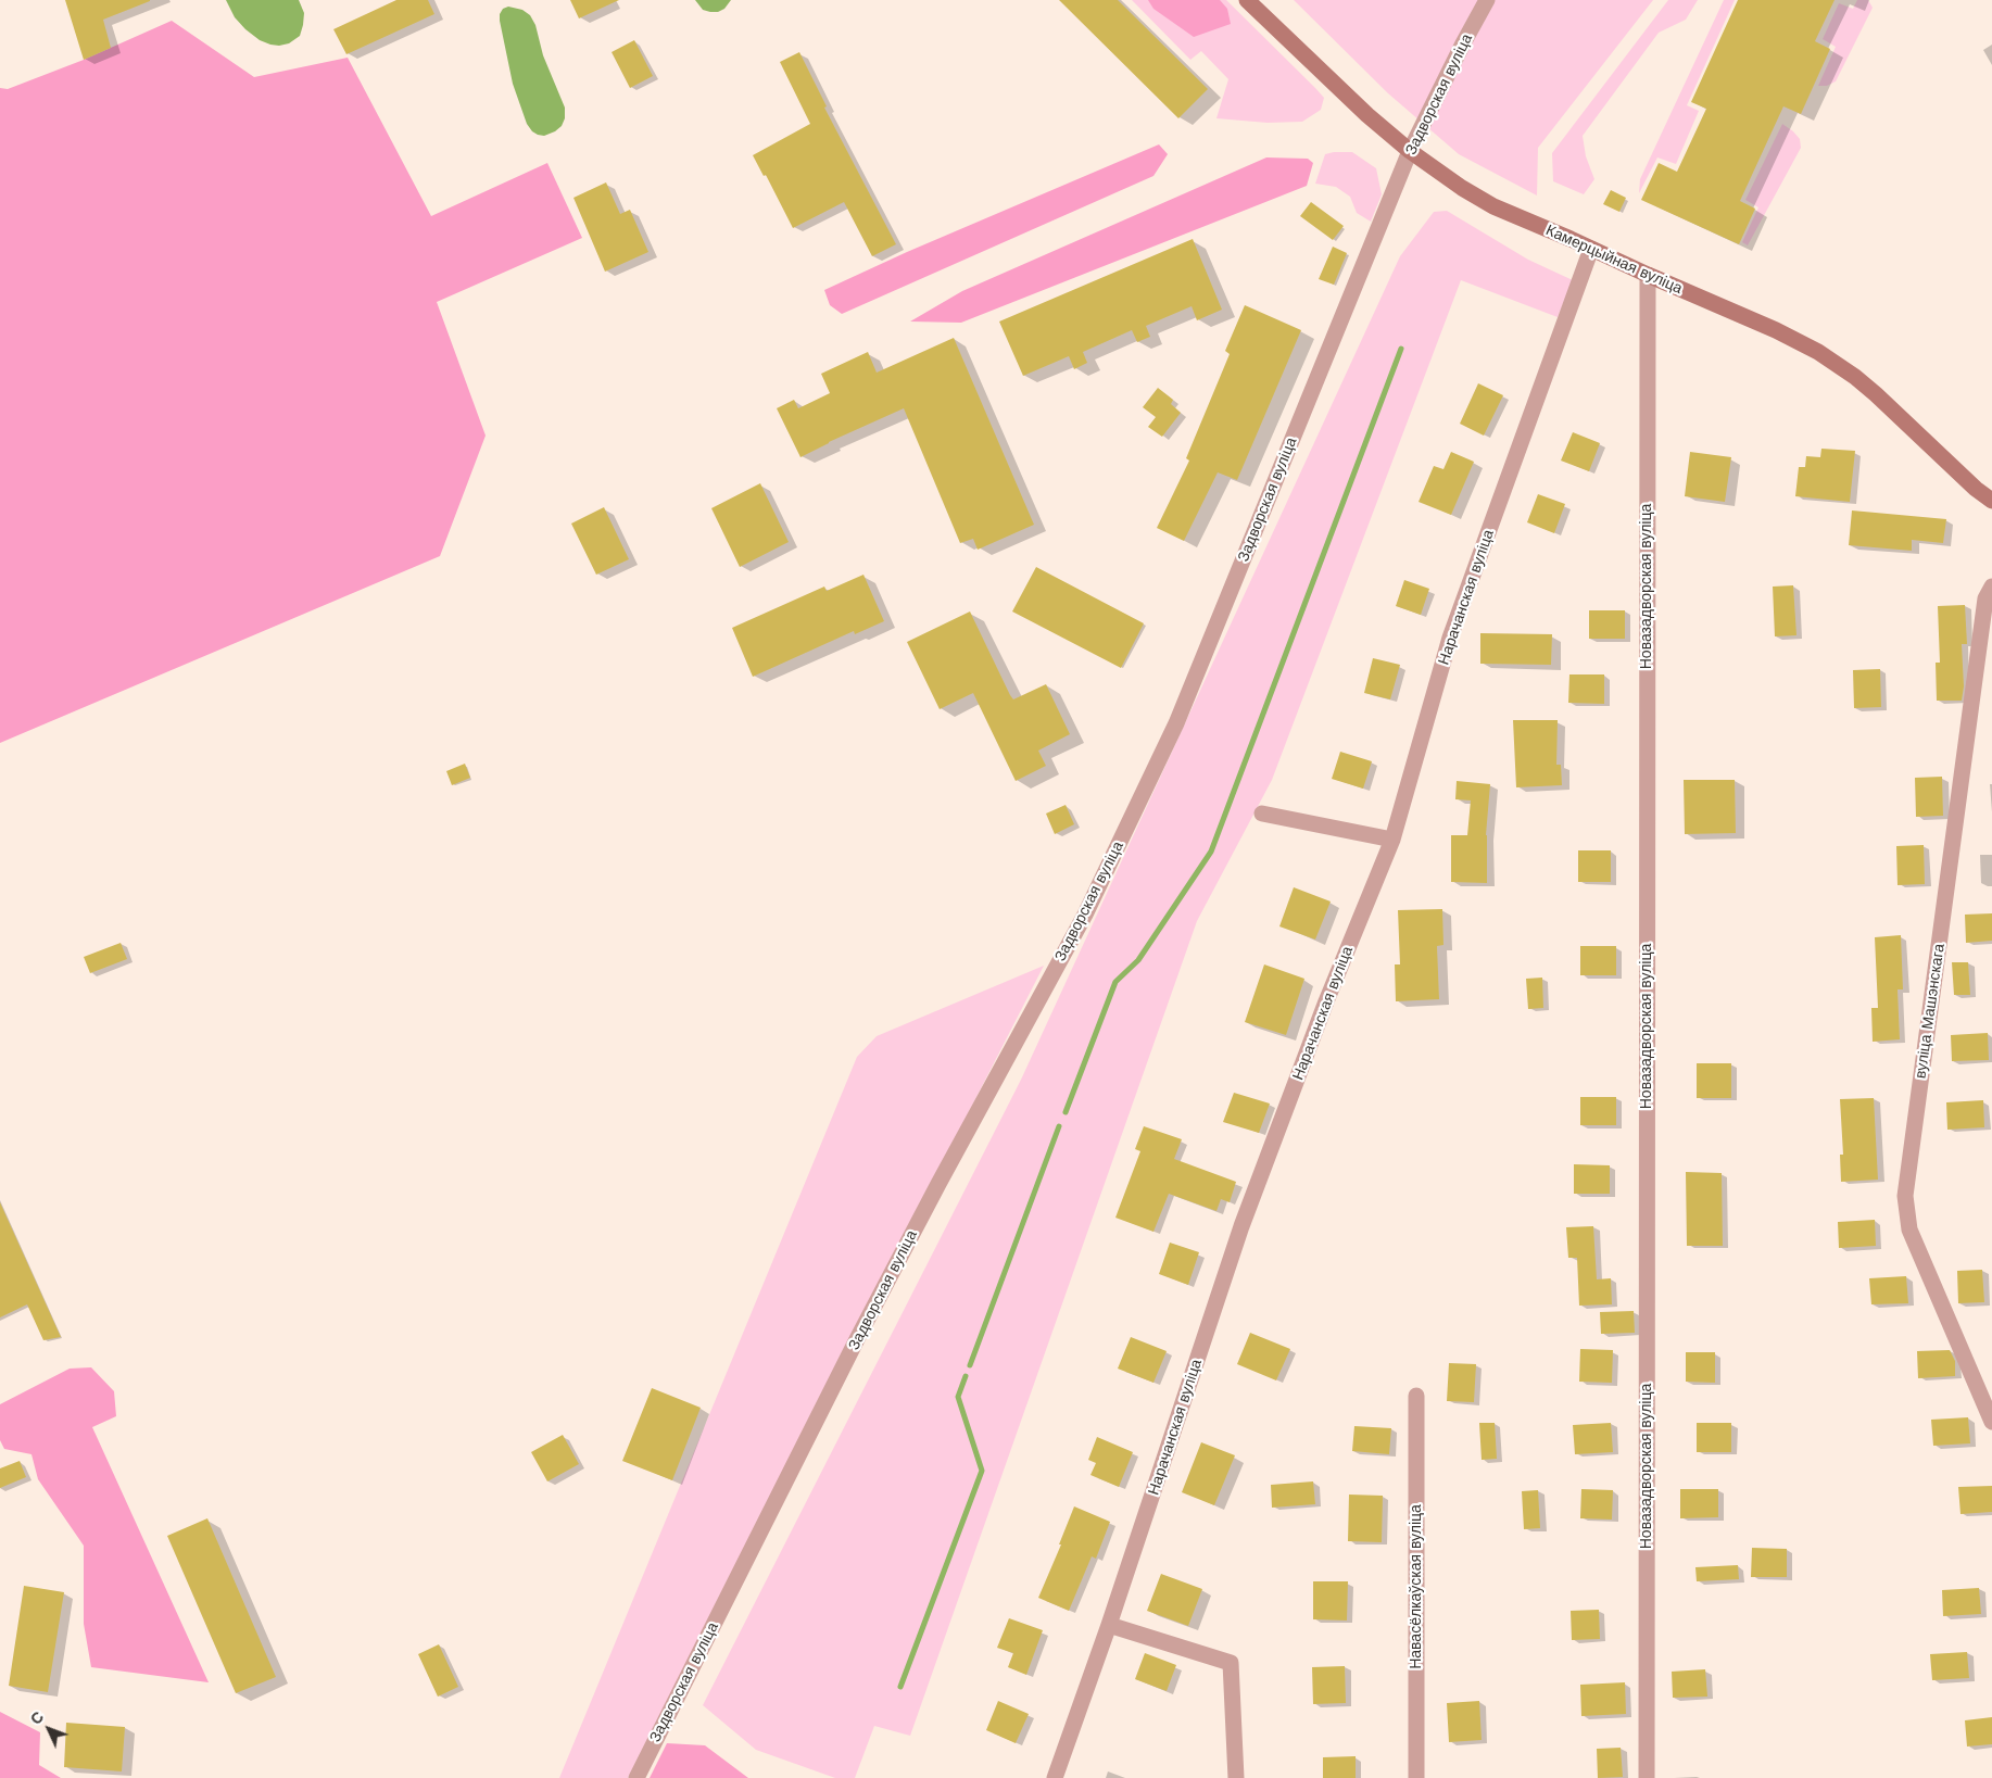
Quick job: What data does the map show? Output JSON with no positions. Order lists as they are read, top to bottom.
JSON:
{
  "streets": {
    "main road": ["Камерцыйная вуліца"],
    "street": [
      "Задворская вуліца",
      "Новазадворская вуліца",
      "Нарачанская вуліца",
      "вуліца Машэнскага",
      "Навасёлкаўская вуліца"
    ]
  },
  "crossings": [
    ["Задворская вуліца", "Камерцыйная вуліца"],
    ["Камерцыйная вуліца", "Новазадворская вуліца"],
    ["Камерцыйная вуліца", "Нарачанская вуліца"]
  ],
  "north": "top left"
}
